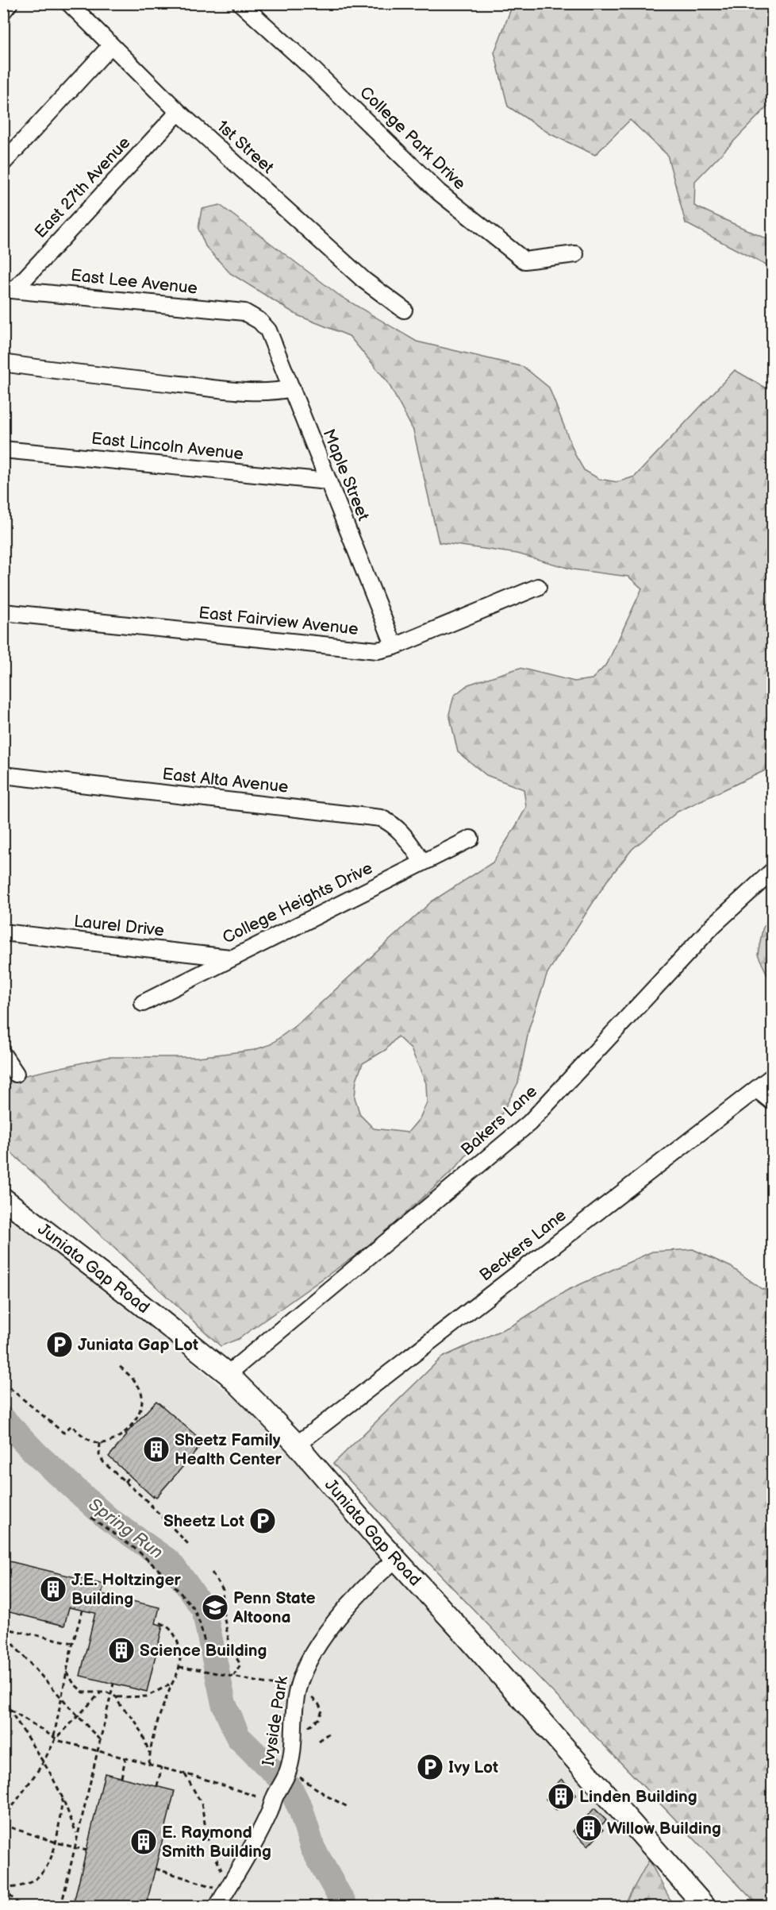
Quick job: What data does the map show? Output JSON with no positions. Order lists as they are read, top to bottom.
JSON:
{
  "streets": {
    "main road": ["Juniata Gap Road"],
    "street": [
      "College Park Drive",
      "1st Street",
      "East 27th Avenue",
      "East Lee Avenue",
      "East Lincoln Avenue",
      "Maple Street",
      "East Fairview Avenue",
      "East Alta Avenue",
      "College Heights Drive",
      "Laurel Drive",
      "Bakers Lane",
      "Beckers Lane",
      "Ivyside Park"
    ]
  },
  "crossings": [
    ["1st Street", "East 27th Avenue"],
    ["East 27th Avenue", "East Lee Avenue"],
    ["East Lee Avenue", "Maple Street"],
    ["East Lincoln Avenue", "Maple Street"],
    ["Maple Street", "East Fairview Avenue"],
    ["East Alta Avenue", "College Heights Drive"],
    ["College Heights Drive", "Laurel Drive"],
    ["Bakers Lane", "Juniata Gap Road"],
    ["Beckers Lane", "Juniata Gap Road"],
    ["Juniata Gap Road", "Ivyside Park"]
  ],
  "water": ["Spring Run"],
  "places": {
    "parking": ["Juniata Gap Lot", "Sheetz Lot", "Ivy Lot"],
    "building": [
      "Sheetz Family Health Center",
      "J.E. Holtzinger Building",
      "Science Building",
      "Linden Building",
      "Willow Building",
      "E. Raymond Smith Building"
    ],
    "school or university": ["Penn State Altoona"]
  }
}
